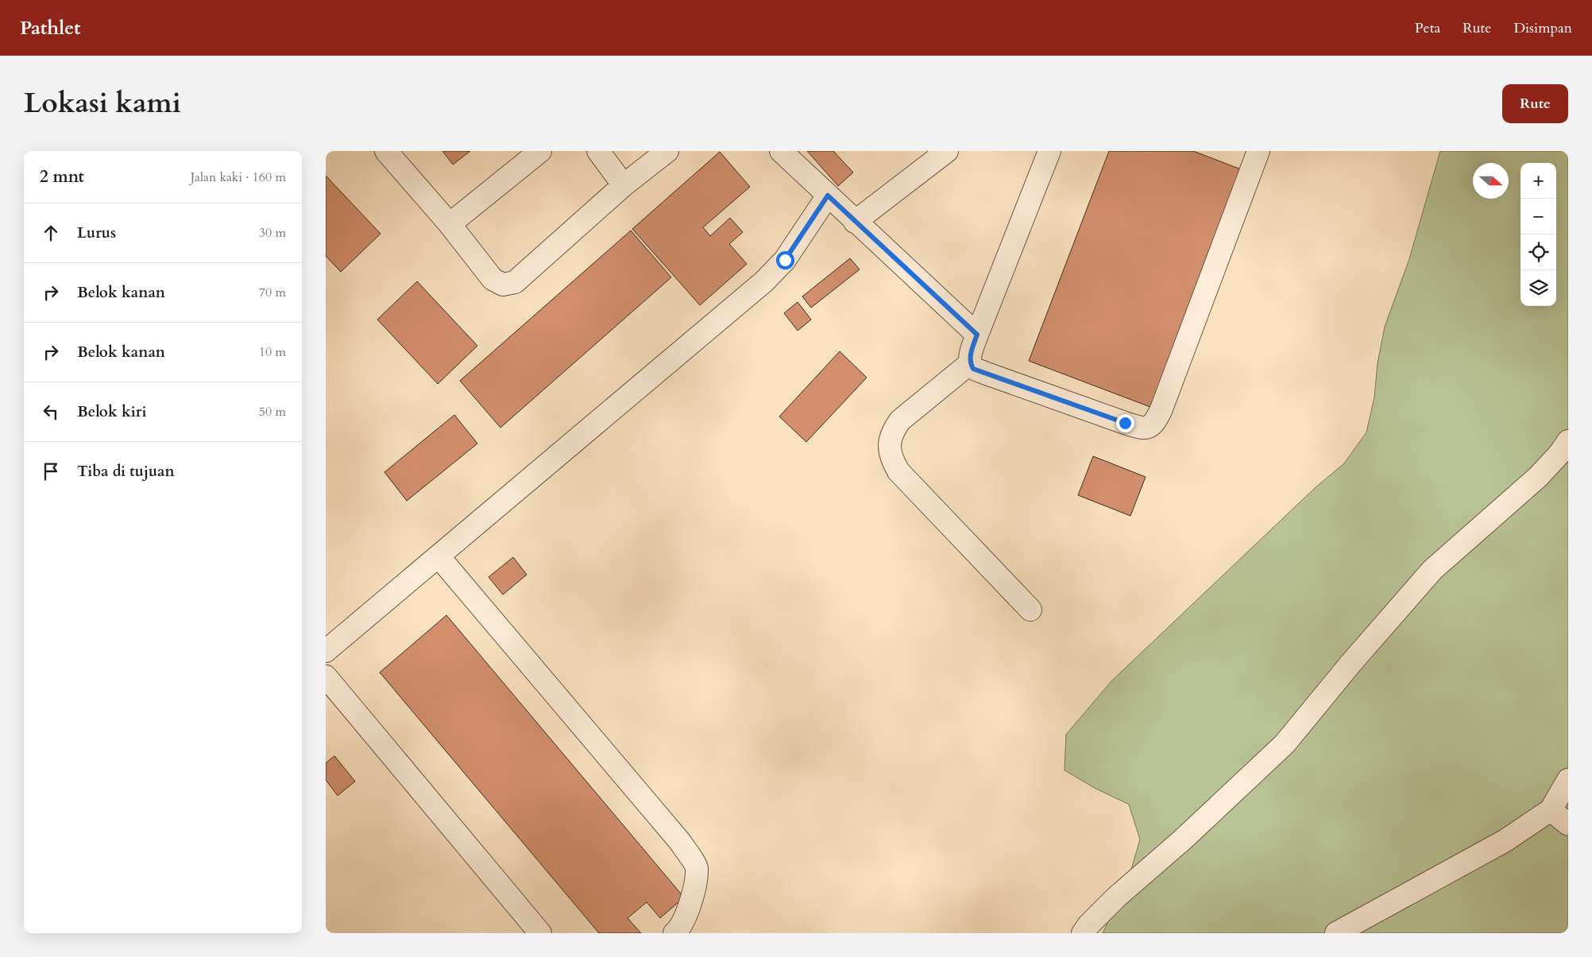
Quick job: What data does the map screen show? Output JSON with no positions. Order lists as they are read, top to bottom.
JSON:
{
  "north": "right",
  "page": {
    "header": "Pathlet",
    "nav": ["Peta", "Rute", "Disimpan"],
    "title": "Lokasi kami",
    "buttons": "Rute",
    "heading": ["2 mnt", "Jalan kaki · 160 m"],
    "map_buttons": ["+", "−"],
    "list": [
      ["Lurus", "30 m"],
      ["Belok kanan", "70 m"],
      ["Belok kanan", "10 m"],
      ["Belok kiri", "50 m"],
      "Tiba di tujuan"
    ]
  }
}
